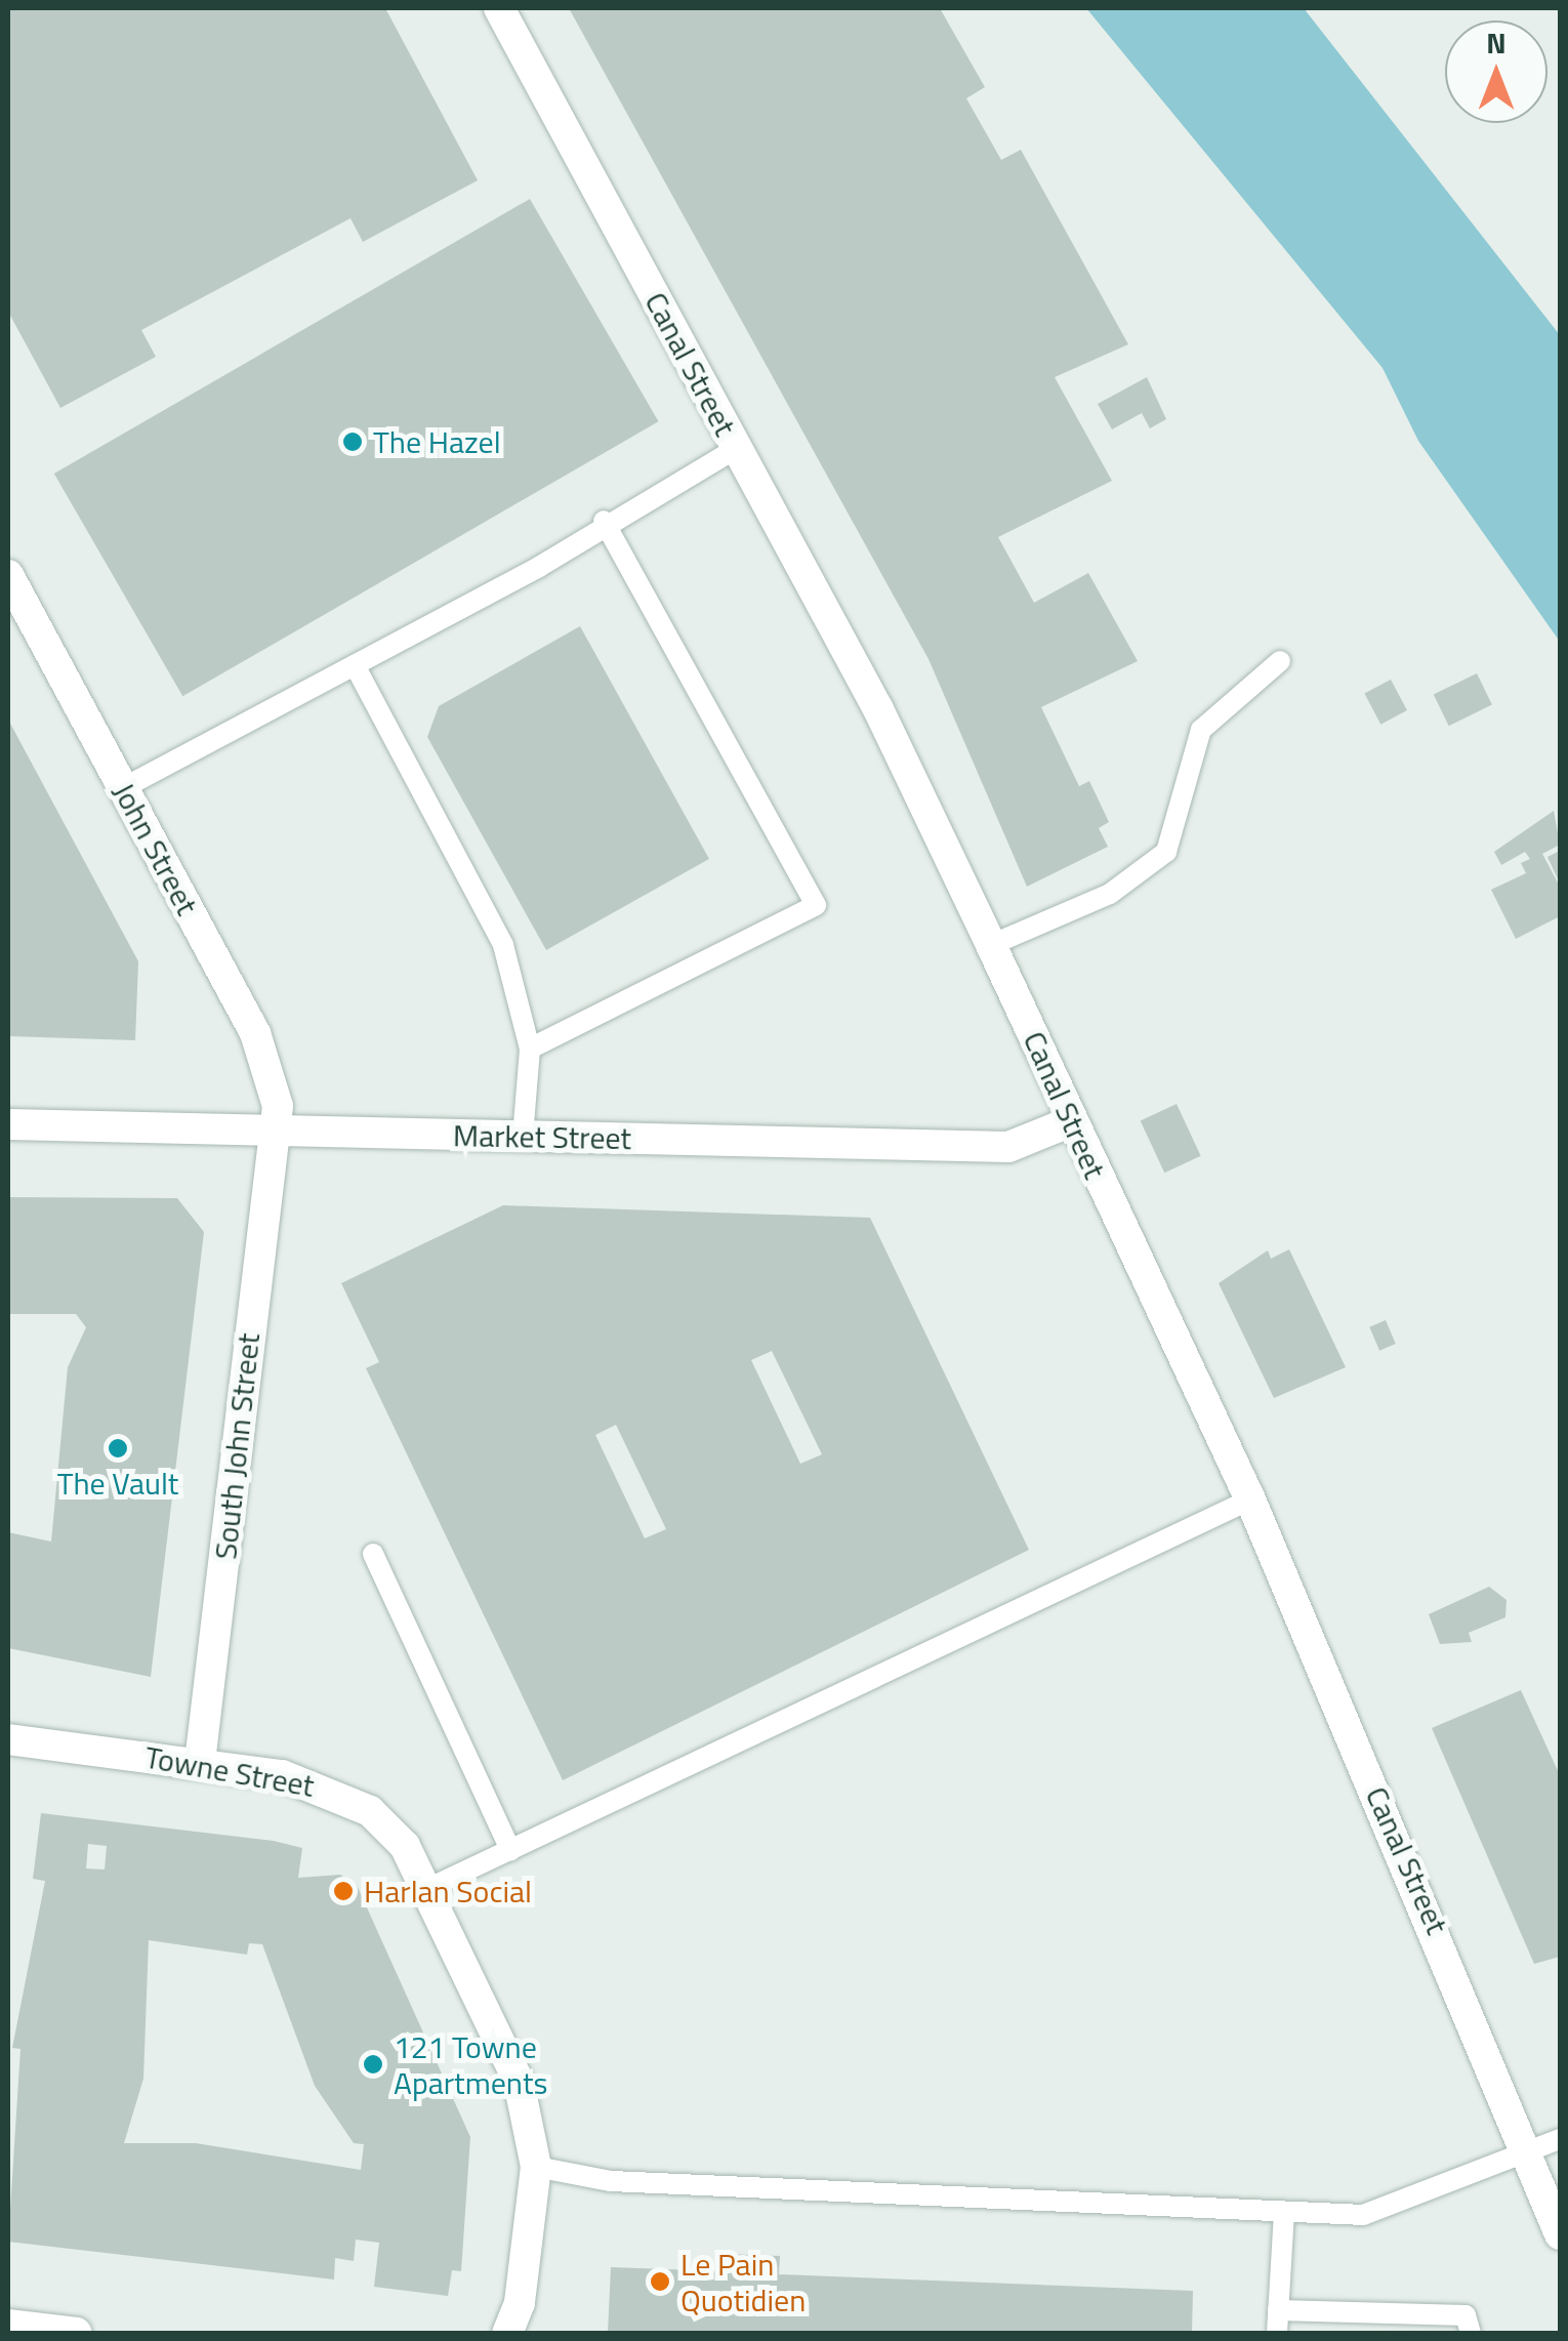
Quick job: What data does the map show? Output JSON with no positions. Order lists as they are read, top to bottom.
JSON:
{
  "streets": {
    "street": [
      "Canal Street",
      "John Street",
      "Market Street",
      "South John Street",
      "Towne Street"
    ]
  },
  "crossings": [
    ["Canal Street", "Market Street"],
    ["John Street", "Market Street"],
    ["John Street", "South John Street"],
    ["Market Street", "South John Street"],
    ["South John Street", "Towne Street"]
  ],
  "places": [
    "The Hazel",
    "The Vault",
    "Harlan Social",
    "121 Towne Apartments",
    "Le Pain Quotidien"
  ],
  "north": "top"
}
